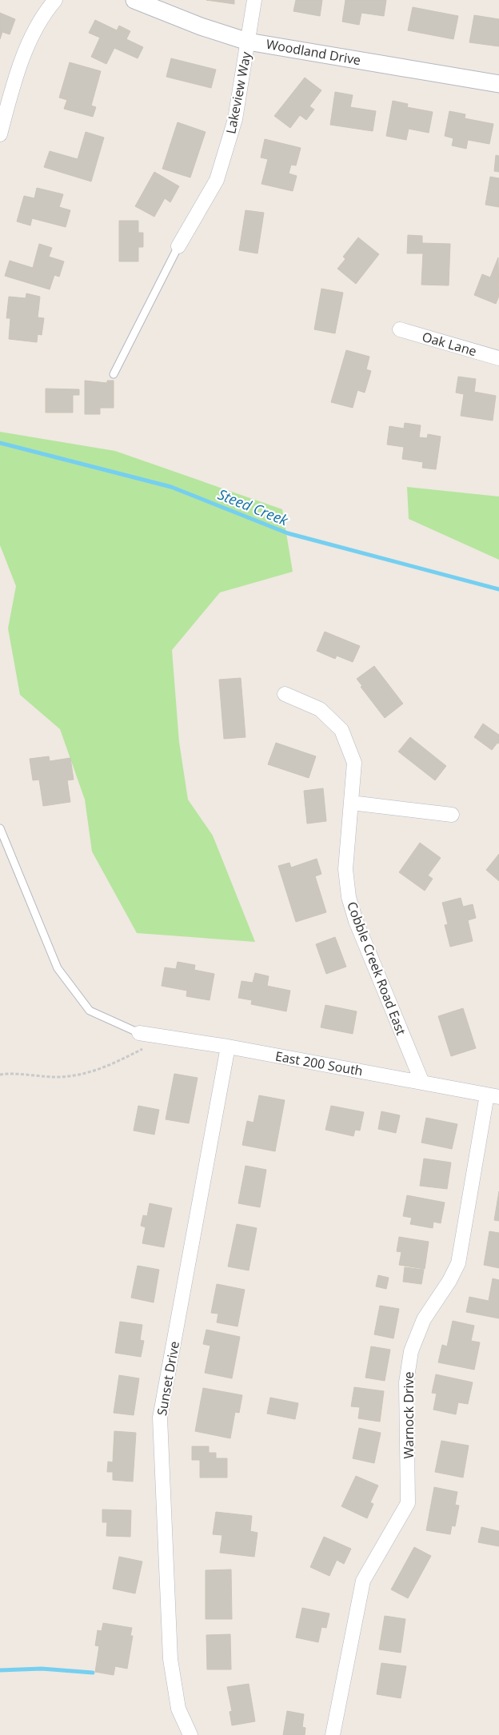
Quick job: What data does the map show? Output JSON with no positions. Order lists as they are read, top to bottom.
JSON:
{
  "streets": {
    "street": [
      "Woodland Drive",
      "Lakeview Way",
      "Oak Lane",
      "Cobble Creek Road East",
      "East 200 South",
      "Sunset Drive",
      "Warnock Drive"
    ]
  },
  "crossings": [
    ["Woodland Drive", "Lakeview Way"],
    ["Cobble Creek Road East", "East 200 South"],
    ["East 200 South", "Sunset Drive"],
    ["East 200 South", "Warnock Drive"]
  ],
  "water": ["Steed Creek"]
}
